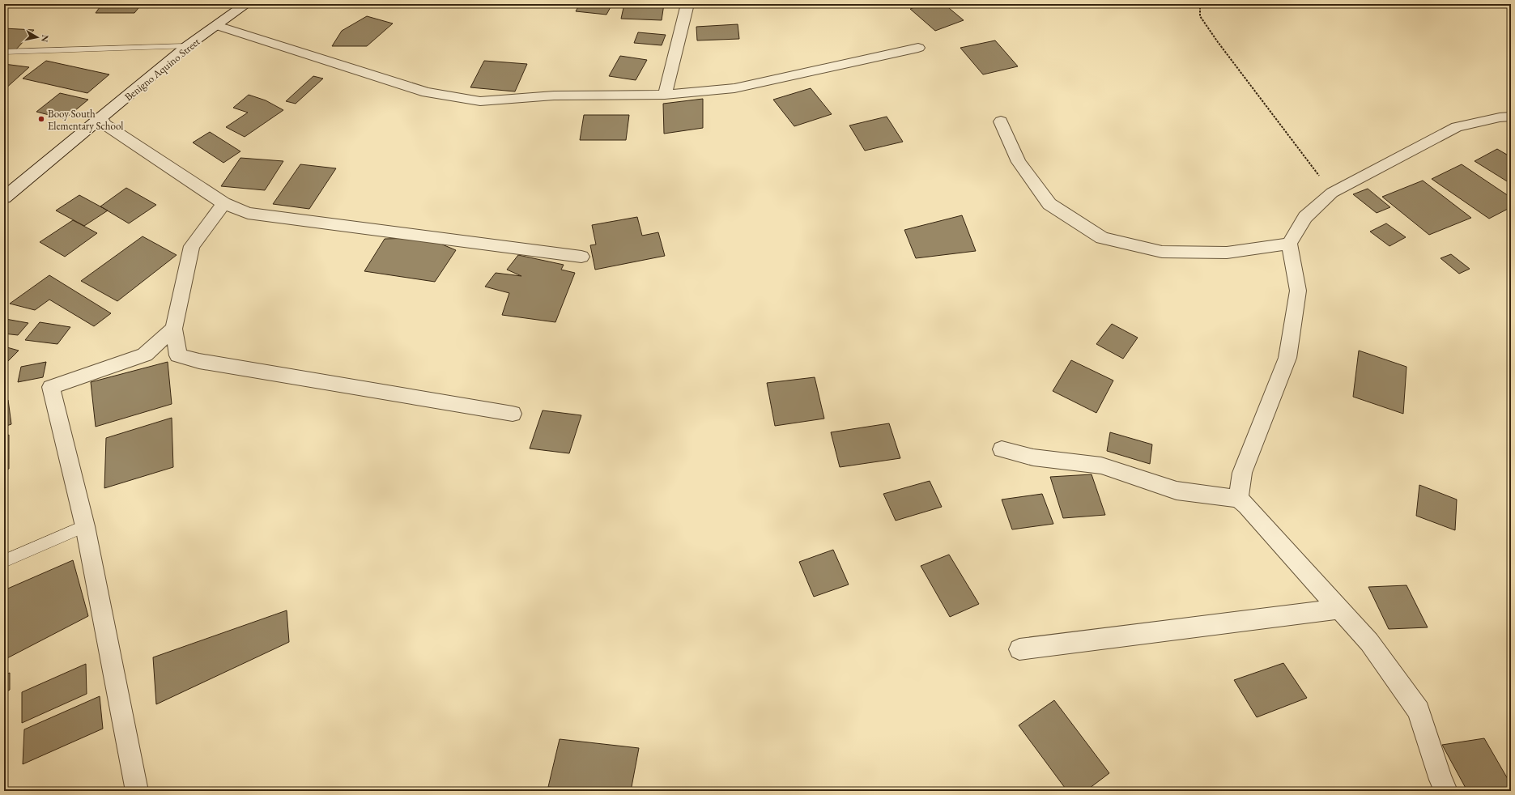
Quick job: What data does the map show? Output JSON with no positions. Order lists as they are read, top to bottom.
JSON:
{
  "streets": {
    "street": ["Benigno Aquino Street"]
  },
  "places": ["Booy South Elementary School"],
  "north": "right"
}
